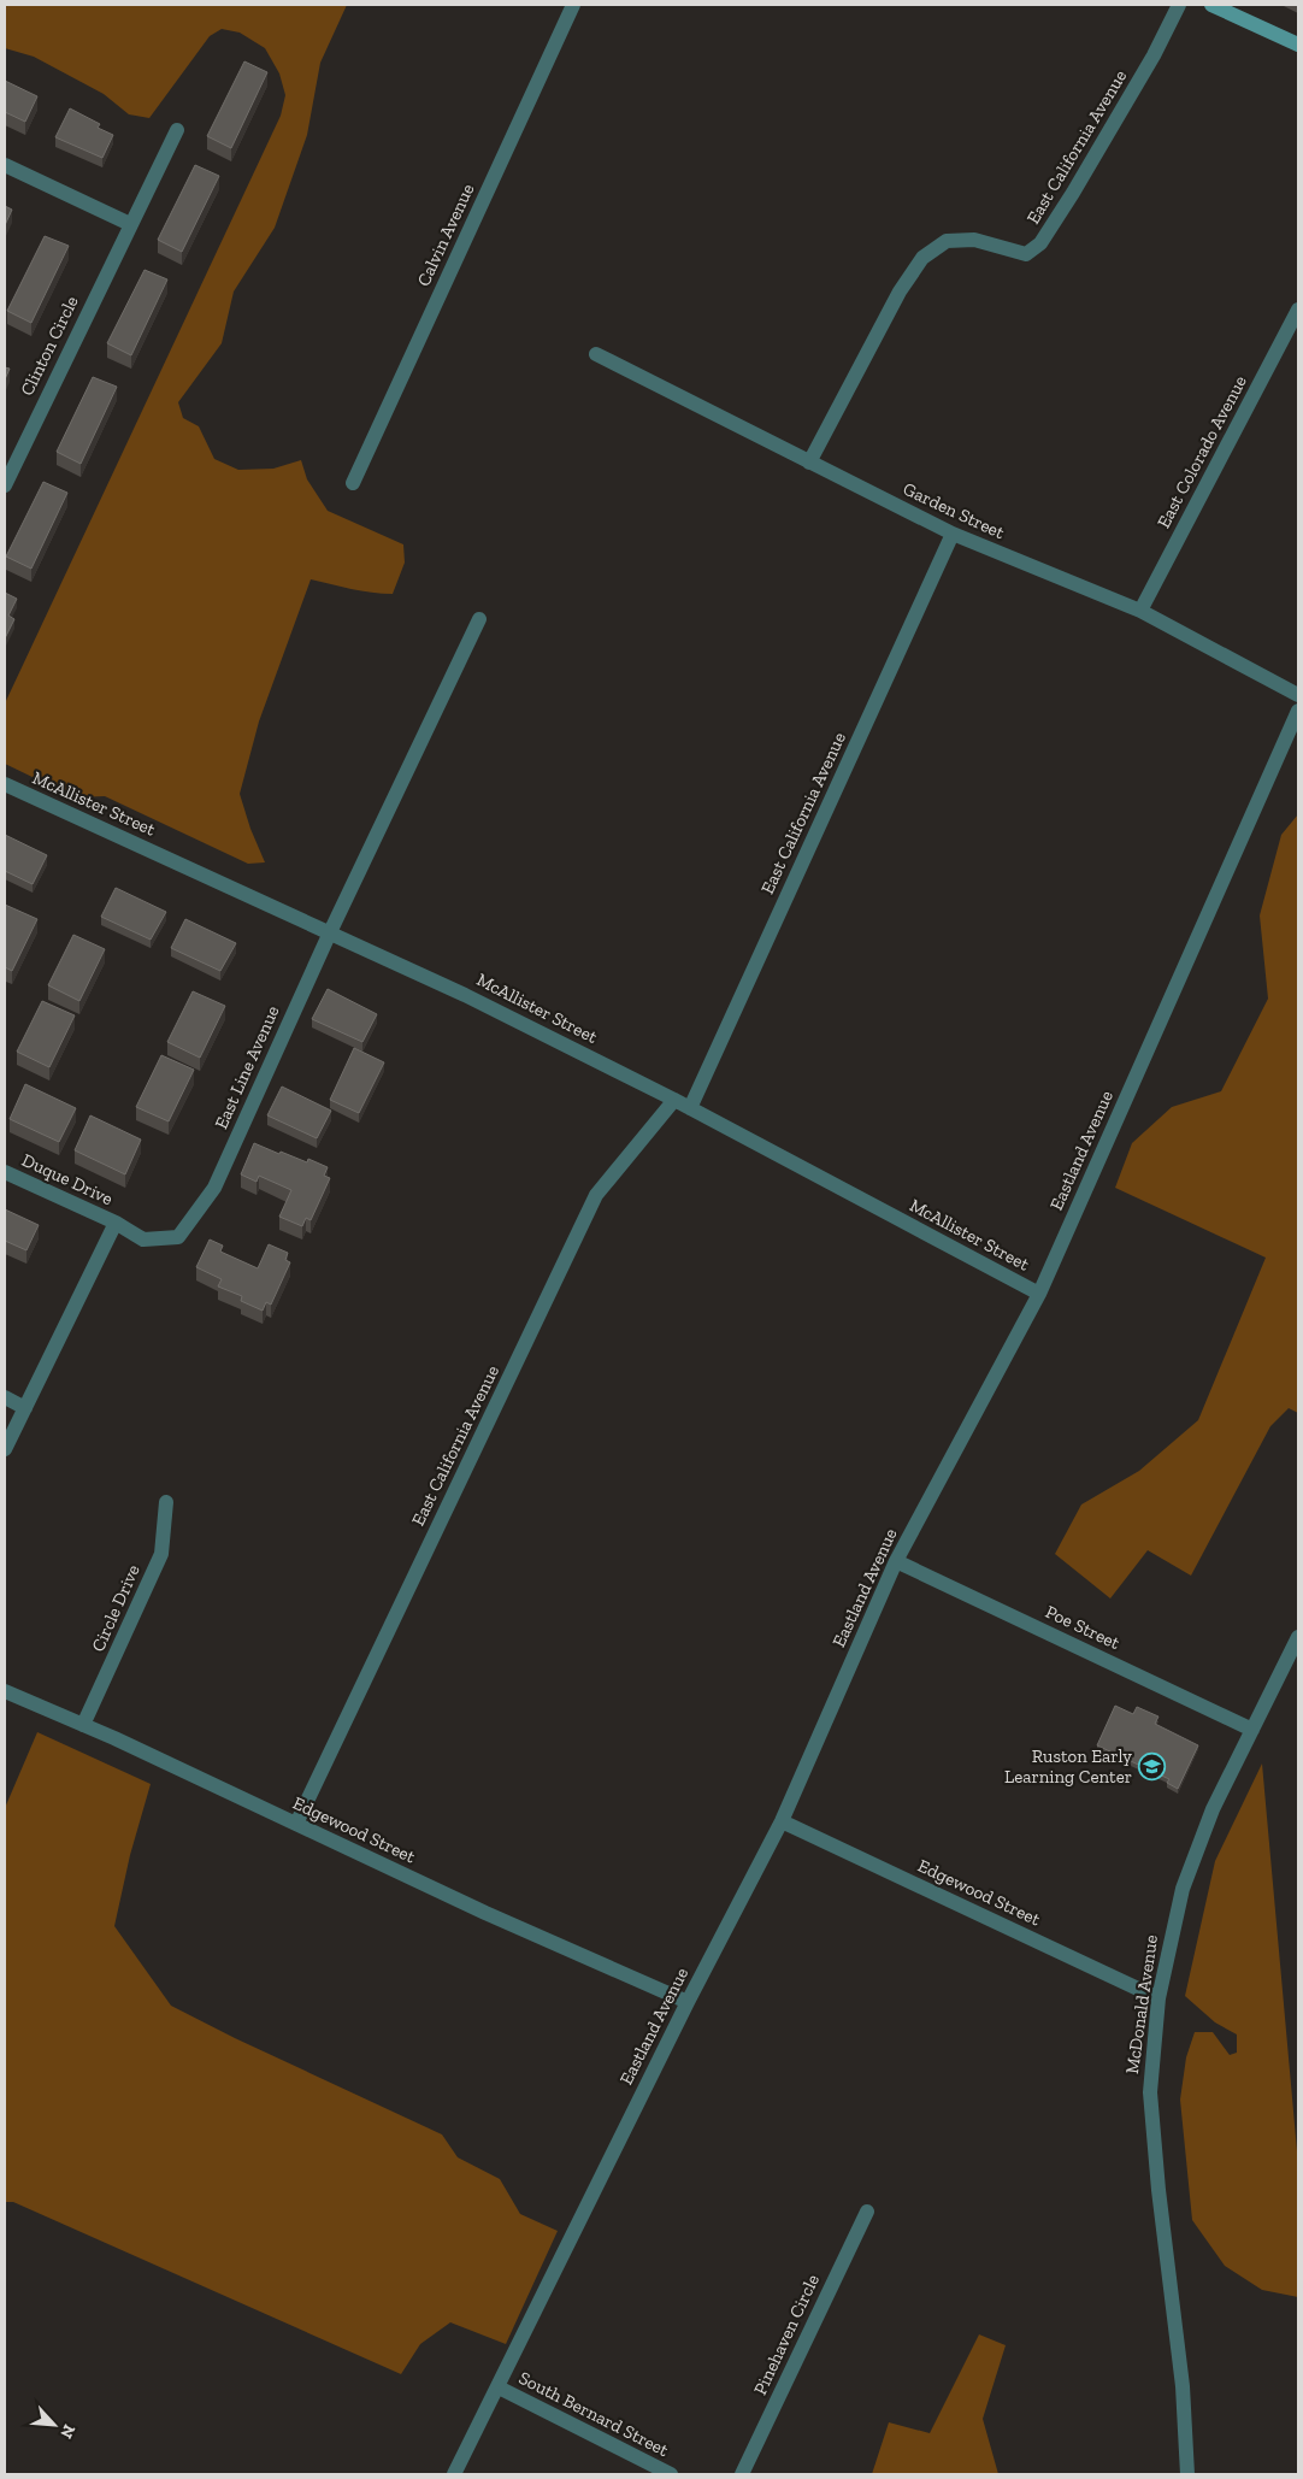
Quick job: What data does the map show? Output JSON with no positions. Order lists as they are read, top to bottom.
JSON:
{
  "streets": {
    "street": [
      "East California Avenue",
      "Calvin Avenue",
      "Clinton Circle",
      "East Colorado Avenue",
      "Garden Street",
      "McAllister Street",
      "East Line Avenue",
      "Eastland Avenue",
      "Duque Drive",
      "Circle Drive",
      "Poe Street",
      "Edgewood Street",
      "McDonald Avenue",
      "Pinehaven Circle",
      "South Bernard Street"
    ]
  },
  "crossings": [
    ["East California Avenue", "Garden Street"],
    ["East California Avenue", "McAllister Street"],
    ["East California Avenue", "Edgewood Street"],
    ["East Colorado Avenue", "Garden Street"],
    ["McAllister Street", "East Line Avenue"],
    ["McAllister Street", "Eastland Avenue"],
    ["East Line Avenue", "Duque Drive"],
    ["Eastland Avenue", "Poe Street"],
    ["Eastland Avenue", "Edgewood Street"],
    ["Eastland Avenue", "South Bernard Street"],
    ["Circle Drive", "Edgewood Street"],
    ["Poe Street", "McDonald Avenue"],
    ["Edgewood Street", "McDonald Avenue"]
  ],
  "places": {
    "school or university": ["Ruston Early Learning Center"]
  },
  "north": "bottom right"
}
